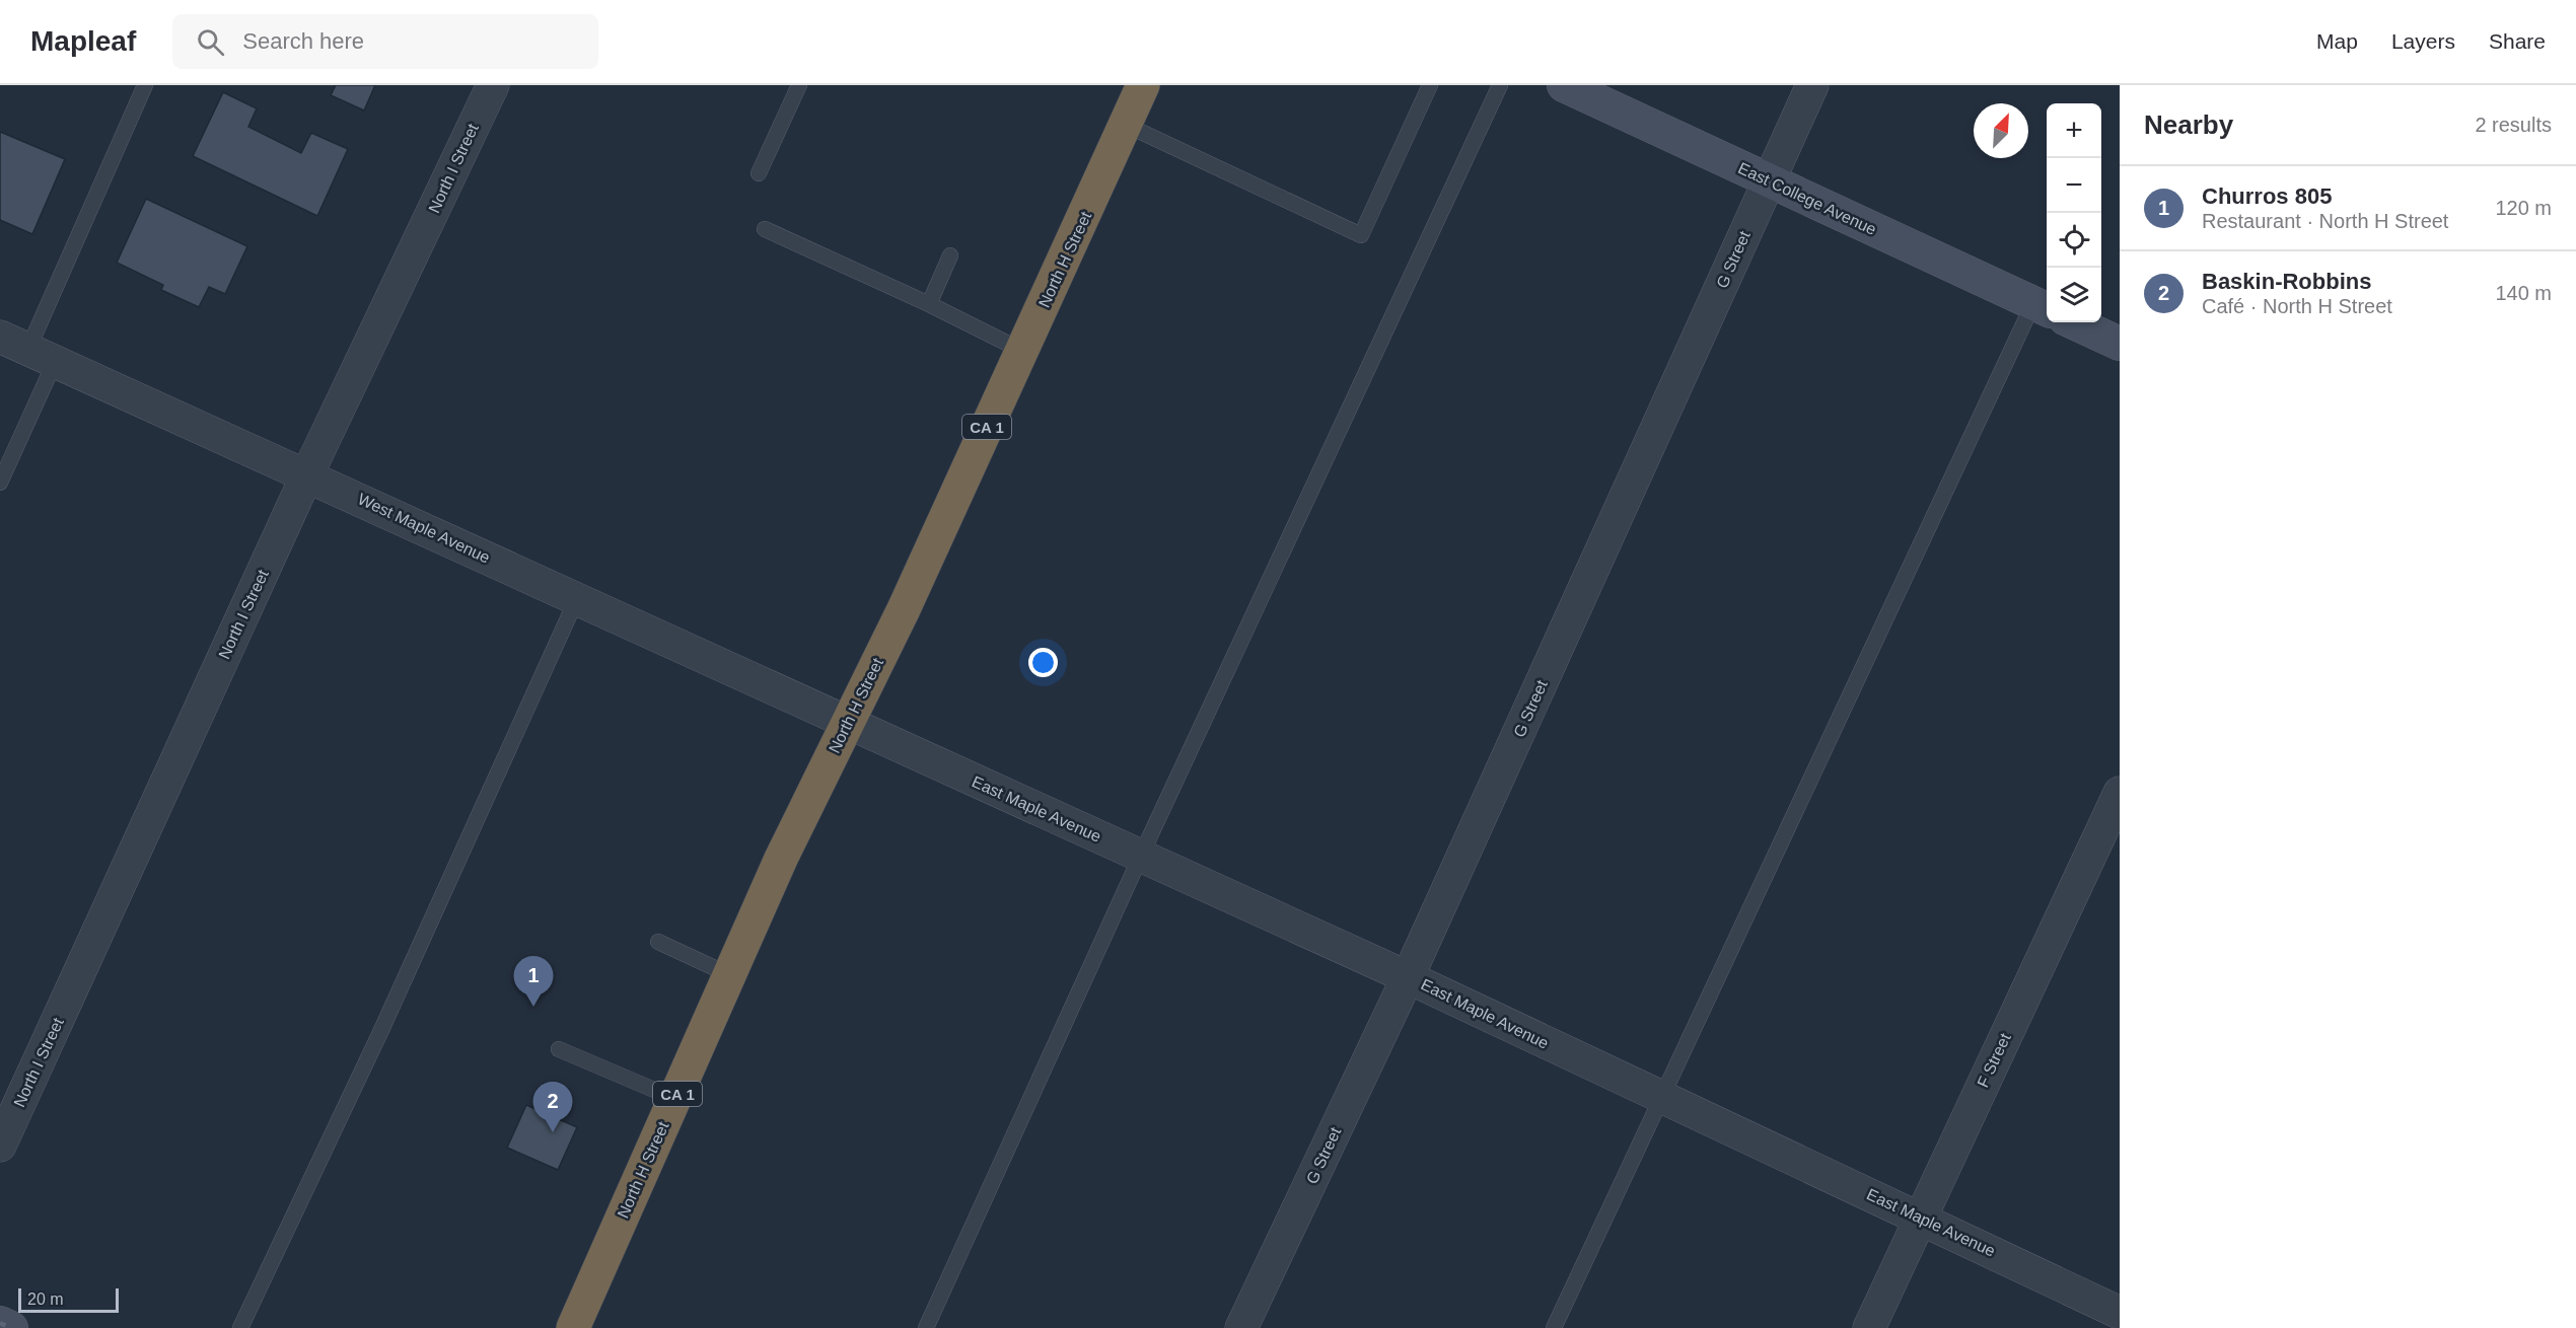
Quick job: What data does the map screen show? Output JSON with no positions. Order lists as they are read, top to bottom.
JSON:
{
  "streets": {
    "highway": ["North H Street", "CA 1"],
    "street": [
      "North I Street",
      "East College Avenue",
      "G Street",
      "West Maple Avenue",
      "East Maple Avenue",
      "F Street"
    ]
  },
  "crossings": [
    ["North I Street", "West Maple Avenue"],
    ["East College Avenue", "G Street"],
    ["North H Street", "West Maple Avenue"],
    ["North H Street", "East Maple Avenue"],
    ["G Street", "East Maple Avenue"],
    ["West Maple Avenue", "East Maple Avenue"],
    ["East Maple Avenue", "F Street"]
  ],
  "scale_bar": "20 m",
  "north": "top right",
  "page": {
    "header": "Mapleaf",
    "search": "Search here",
    "nav": ["Map", "Layers", "Share"],
    "heading": ["Nearby", "2 results"],
    "map_buttons": ["+", "−"],
    "list": [
      {
        "mark": "1",
        "name": "Churros 805",
        "note": "Restaurant · North H Street",
        "value": "120 m"
      },
      {
        "mark": "2",
        "name": "Baskin-Robbins",
        "note": "Café · North H Street",
        "value": "140 m"
      }
    ],
    "pins": ["1", "2"],
    "scale": "20 m"
  }
}
